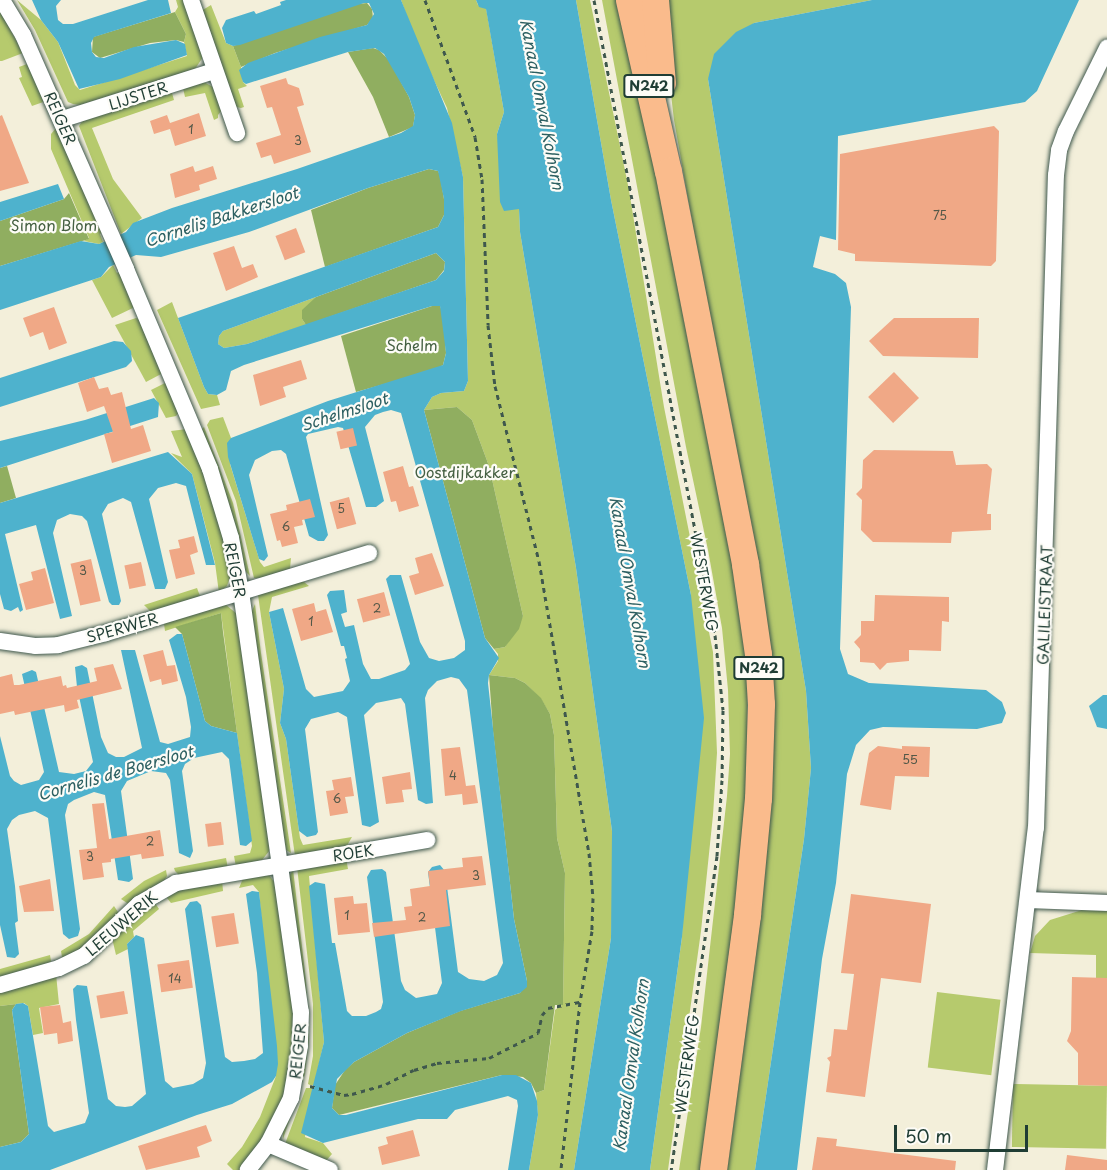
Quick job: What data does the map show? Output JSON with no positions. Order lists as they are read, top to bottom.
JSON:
{
  "streets": {
    "main road": ["N242"],
    "street": [
      "LIJSTER",
      "REIGER",
      "GALILEISTRAAT",
      "SPERWER",
      "ROEK",
      "LEEUWERIK"
    ],
    "path": ["WESTERWEG"]
  },
  "crossings": [
    ["LIJSTER", "REIGER"],
    ["REIGER", "SPERWER"],
    ["REIGER", "ROEK"],
    ["REIGER", "LEEUWERIK"],
    ["ROEK", "LEEUWERIK"]
  ],
  "water": [
    "Kanaal Omval Kolhorn",
    "Cornelis Bakkersloot",
    "Schelmsloot",
    "Cornelis de Boersloot"
  ],
  "parks": ["Simon Blom", "Schelm", "Oostdijkakker"],
  "house_numbers": [
    "1",
    "3",
    "75",
    "5",
    "6",
    "3",
    "2",
    "1",
    "55",
    "4",
    "6",
    "2",
    "3",
    "3",
    "1",
    "2",
    "14"
  ],
  "scale_bar": "50 m"
}
